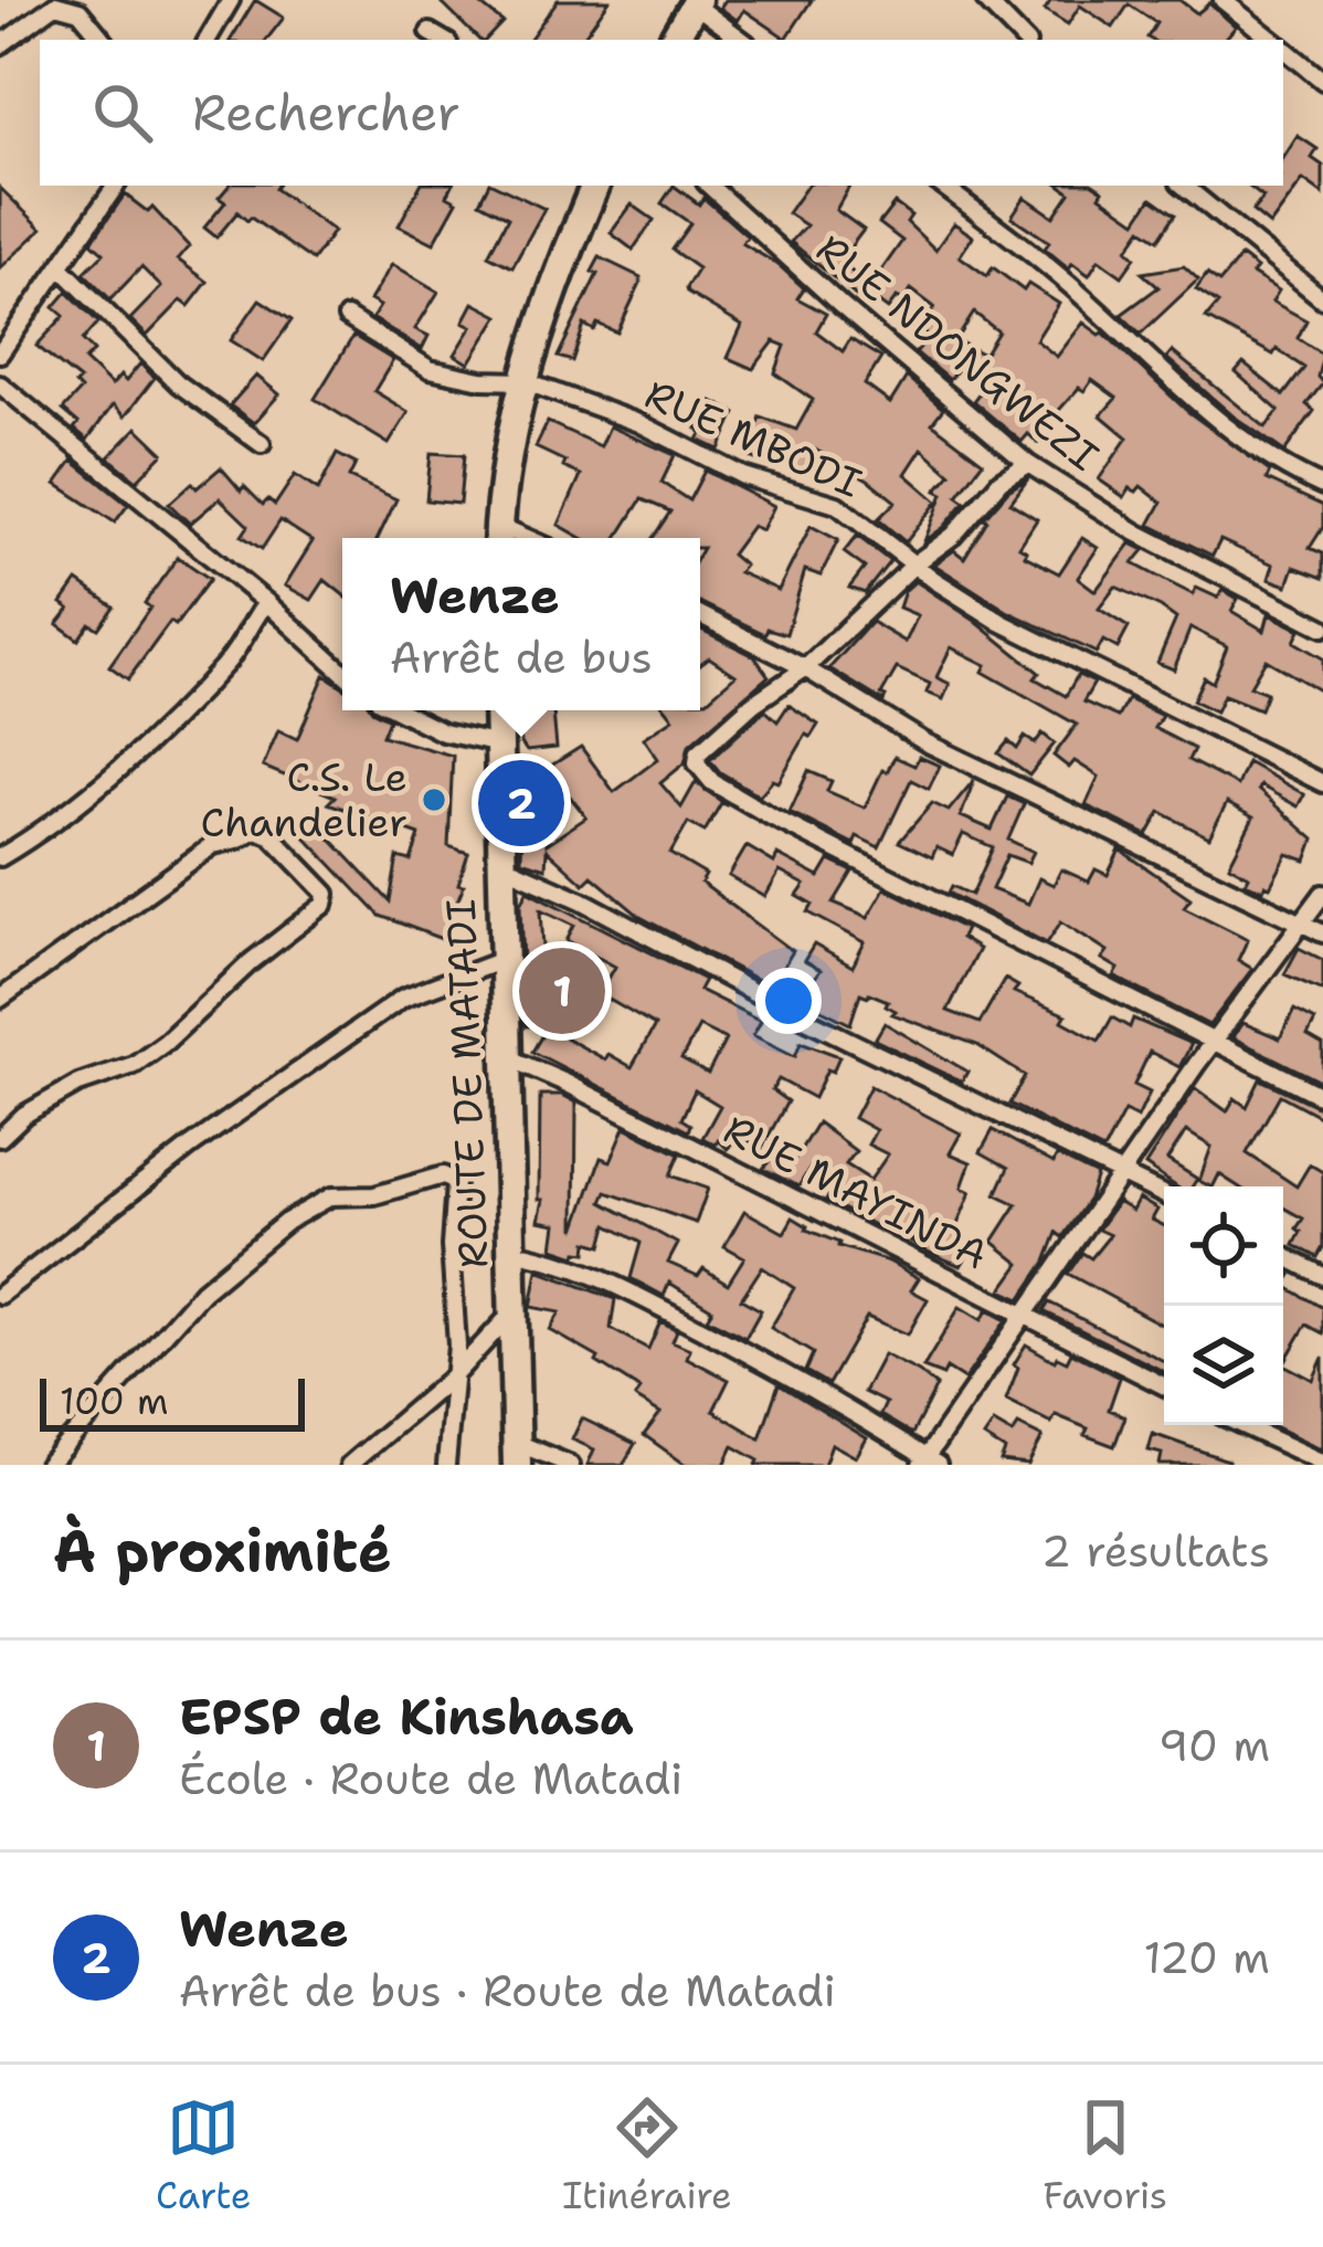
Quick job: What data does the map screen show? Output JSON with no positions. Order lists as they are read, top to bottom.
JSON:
{
  "streets": {
    "highway": ["ROUTE DE MATADI"],
    "street": ["RUE NDONGWEZI", "RUE MBODI", "RUE MAYINDA"]
  },
  "crossings": [
    ["ROUTE DE MATADI", "RUE MAYINDA"]
  ],
  "places": ["C.S. Le Chandelier"],
  "scale_bar": "100 m",
  "page": {
    "search": "Rechercher",
    "popup": ["Wenze", "Arrêt de bus"],
    "pins": ["2", "1"],
    "scale": "100 m",
    "heading": ["À proximité", "2 résultats"],
    "list": [
      {
        "mark": "1",
        "name": "EPSP de Kinshasa",
        "note": "École · Route de Matadi",
        "value": "90 m"
      },
      {
        "mark": "2",
        "name": "Wenze",
        "note": "Arrêt de bus · Route de Matadi",
        "value": "120 m"
      }
    ],
    "nav": ["Carte", "Itinéraire", "Favoris"]
  }
}
